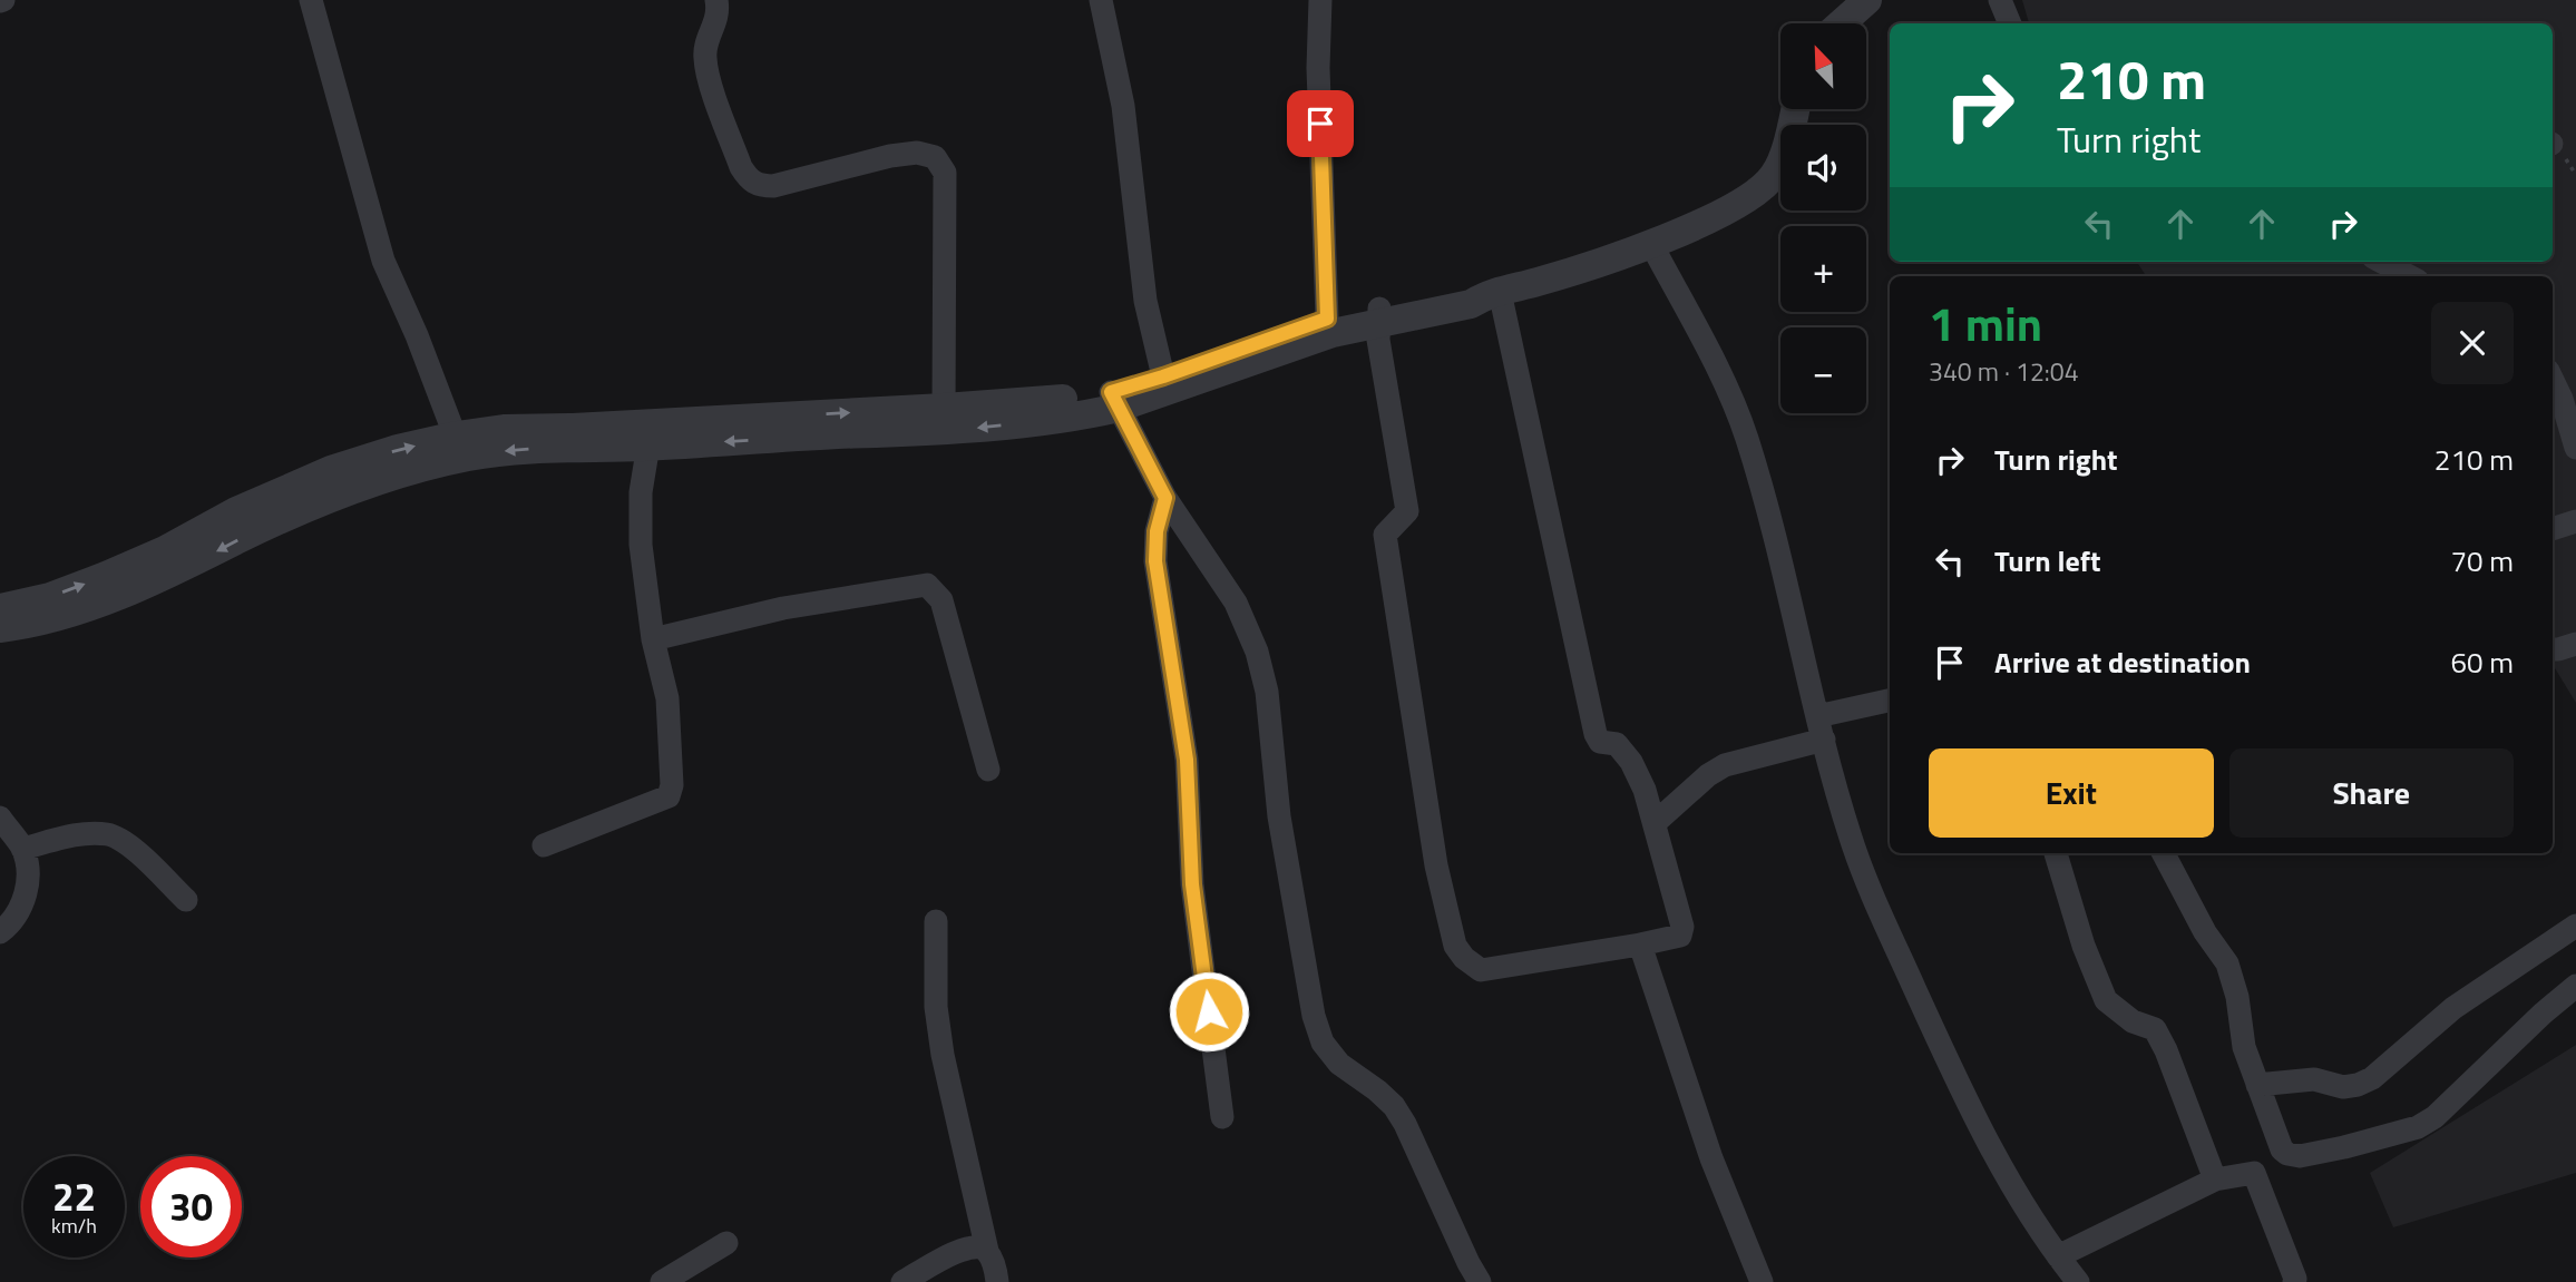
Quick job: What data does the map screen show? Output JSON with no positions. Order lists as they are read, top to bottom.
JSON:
{
  "north": "top left",
  "page": {
    "map_buttons": ["+", "−"],
    "turn": ["210 m", "Turn right"],
    "heading": ["1 min", "340 m · 12:04"],
    "list": [
      {
        "name": "Turn right",
        "value": "210 m"
      },
      {
        "name": "Turn left",
        "value": "70 m"
      },
      {
        "name": "Arrive at destination",
        "value": "60 m"
      }
    ],
    "buttons": ["Exit", "Share"],
    "speed": "22 km/h",
    "limit": "30"
  }
}
